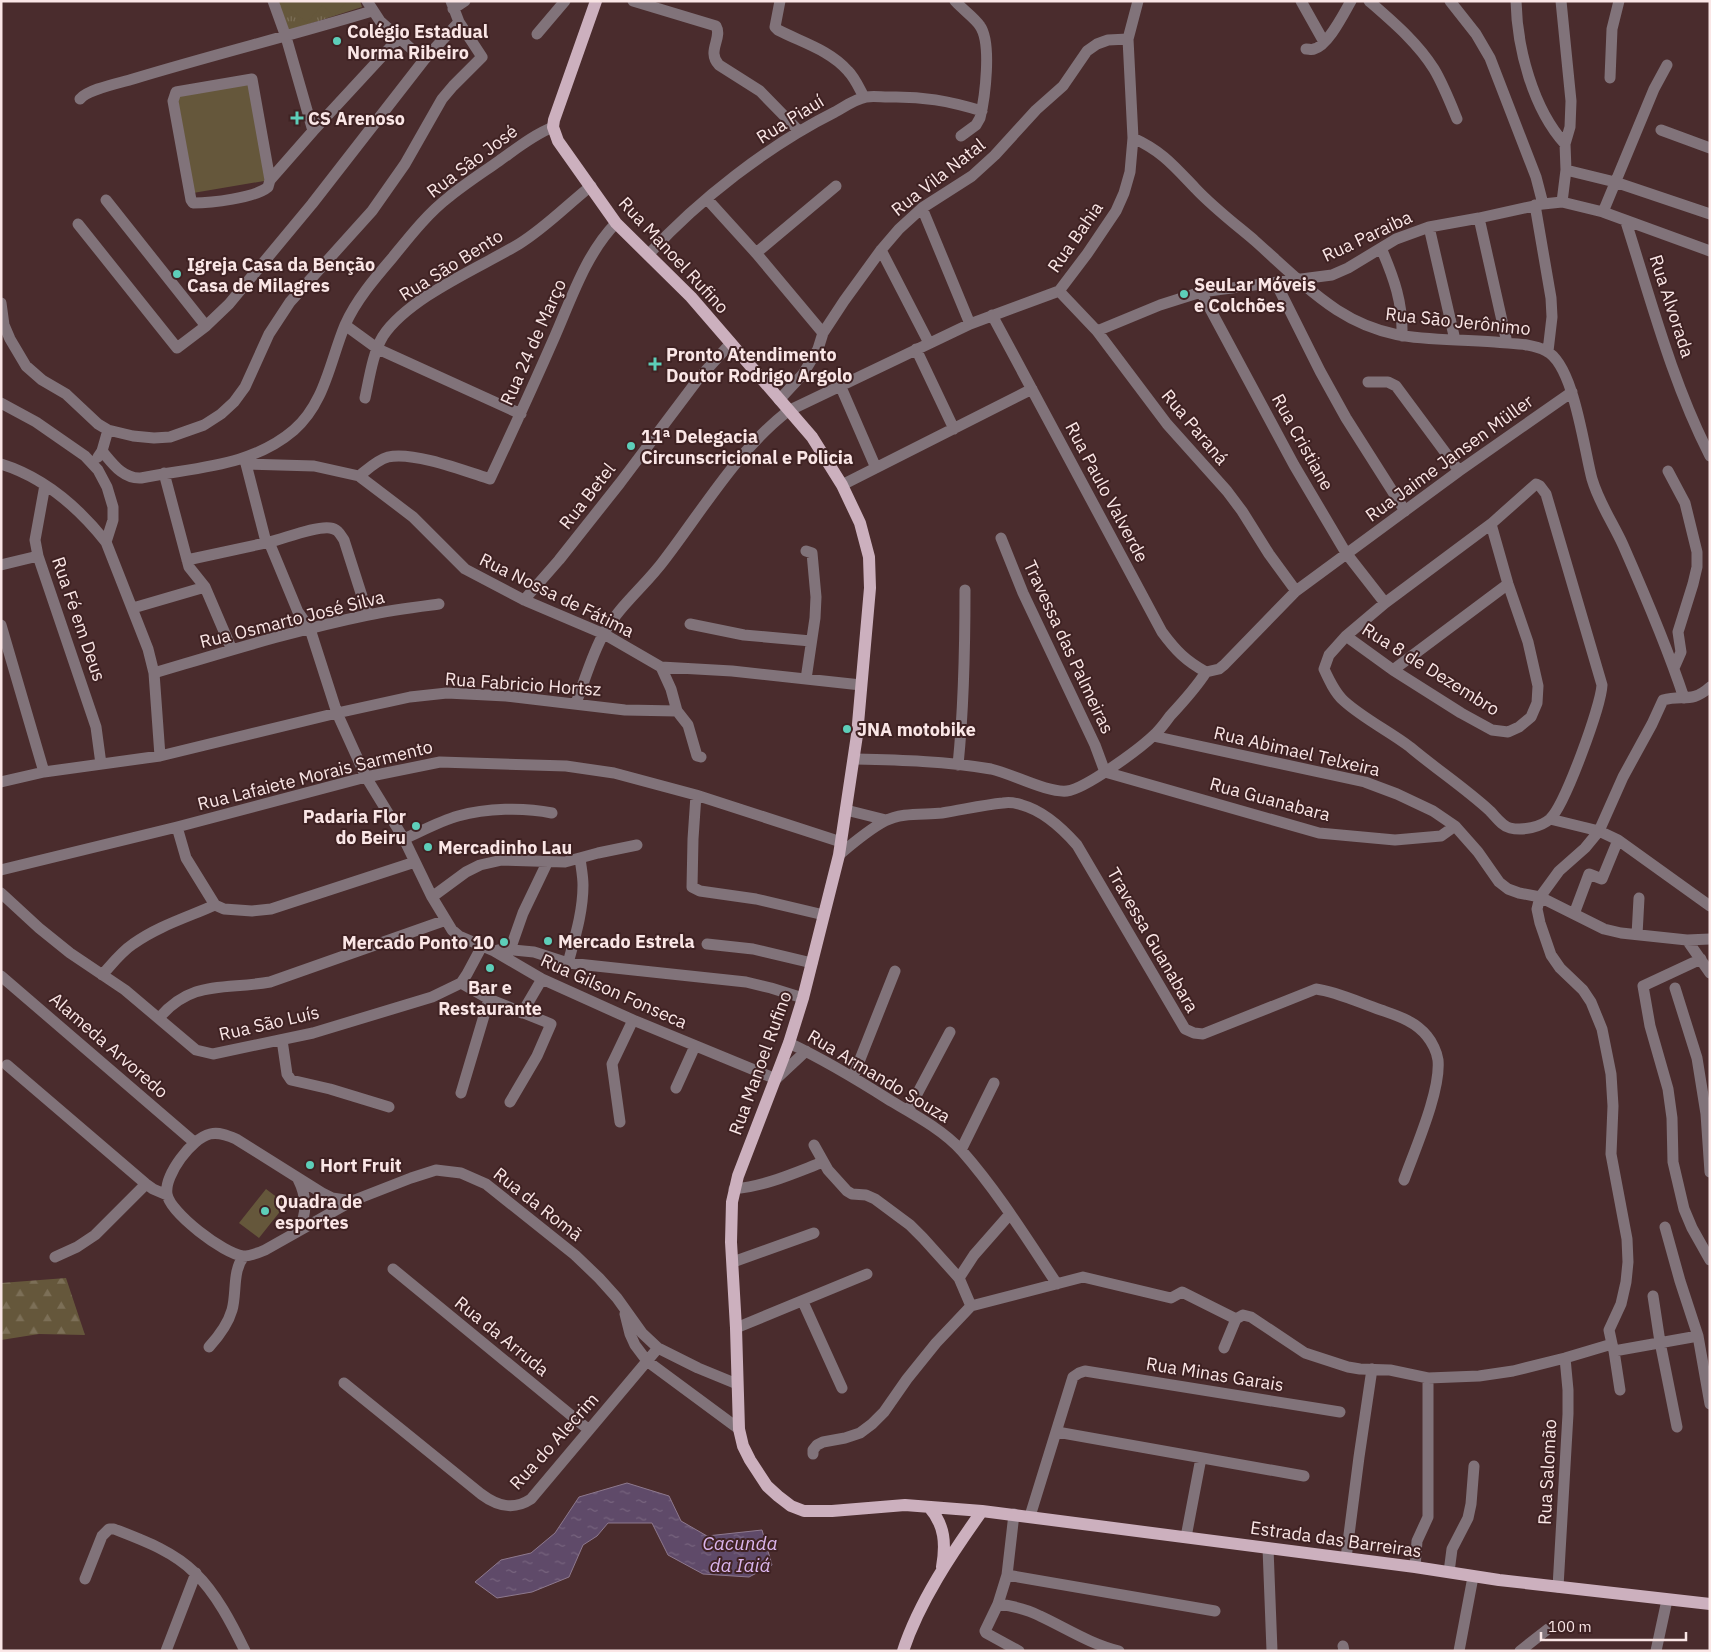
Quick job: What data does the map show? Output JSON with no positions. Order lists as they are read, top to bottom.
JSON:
{
  "streets": {
    "main road": ["Rua Manoel Rufino", "Estrada das Barreiras"],
    "street": [
      "Rua Piauí",
      "Rua Sâo José",
      "Rua Vila Natal",
      "Rua Paraiba",
      "Rua Bahia",
      "Rua São Bento",
      "Rua Alvorada",
      "Rua São Jerônimo",
      "Rua 24 de Março",
      "Rua Paraná",
      "Rua Cristiane",
      "Rua Jaime Jansen Müller",
      "Rua Paulo Valverde",
      "Rua Betel",
      "Rua Nossa de Fátima",
      "Rua Fé em Deus",
      "Rua Osmarto José Silva",
      "Travessa das Palmeiras",
      "Rua 8 de Dezembro",
      "Rua Fabricio Hortsz",
      "Rua Abimael Telxeira",
      "Rua Lafaiete Morais Sarmento",
      "Rua Guanabara",
      "Travessa Guanabara",
      "Rua Gilson Fonseca",
      "Rua São Luís",
      "Alameda Arvoredo",
      "Rua Armando Souza",
      "Rua da Romã",
      "Rua da Arruda",
      "Rua Minas Garais",
      "Rua do Alecrim",
      "Rua Salomão"
    ]
  },
  "crossings": [
    ["Rua Piauí", "Rua Manoel Rufino"],
    ["Rua Sâo José", "Rua Manoel Rufino"],
    ["Rua Sâo José", "Rua Nossa de Fátima"],
    ["Rua Sâo José", "Rua Gilson Fonseca"],
    ["Rua Vila Natal", "Rua Bahia"],
    ["Rua Vila Natal", "Rua Manoel Rufino"],
    ["Rua Paraiba", "Rua Alvorada"],
    ["Rua Paraiba", "Rua São Jerônimo"],
    ["Rua Paraiba", "Rua Paraná"],
    ["Rua Paraiba", "Rua Cristiane"],
    ["Rua Bahia", "Rua Manoel Rufino"],
    ["Rua Bahia", "Rua São Jerônimo"],
    ["Rua Bahia", "Rua Paraná"],
    ["Rua Bahia", "Rua Paulo Valverde"],
    ["Rua Bahia", "Rua Nossa de Fátima"],
    ["Rua Bahia", "Rua Fabricio Hortsz"],
    ["Rua Manoel Rufino", "Rua São Bento"],
    ["Rua Manoel Rufino", "Rua 24 de Março"],
    ["Rua Manoel Rufino", "Rua Betel"],
    ["Rua Manoel Rufino", "Rua Nossa de Fátima"],
    ["Rua Manoel Rufino", "Rua Lafaiete Morais Sarmento"],
    ["Rua Manoel Rufino", "Travessa Guanabara"],
    ["Rua Manoel Rufino", "Rua Gilson Fonseca"],
    ["Rua Manoel Rufino", "Rua Armando Souza"],
    ["Rua Manoel Rufino", "Rua da Romã"],
    ["Rua Manoel Rufino", "Estrada das Barreiras"],
    ["Rua São Jerônimo", "Rua Jaime Jansen Müller"],
    ["Rua 24 de Março", "Rua Nossa de Fátima"],
    ["Rua Paraná", "Rua Jaime Jansen Müller"],
    ["Rua Cristiane", "Rua Jaime Jansen Müller"],
    ["Rua Jaime Jansen Müller", "Rua Paulo Valverde"],
    ["Rua Betel", "Rua Nossa de Fátima"],
    ["Rua Nossa de Fátima", "Rua Gilson Fonseca"],
    ["Rua Fé em Deus", "Rua Fabricio Hortsz"],
    ["Rua Osmarto José Silva", "Rua Gilson Fonseca"],
    ["Travessa das Palmeiras", "Rua Guanabara"],
    ["Rua Fabricio Hortsz", "Rua Gilson Fonseca"],
    ["Rua Abimael Telxeira", "Rua Guanabara"],
    ["Rua Lafaiete Morais Sarmento", "Rua Gilson Fonseca"],
    ["Alameda Arvoredo", "Rua da Romã"],
    ["Rua da Romã", "Rua do Alecrim"],
    ["Rua da Arruda", "Rua do Alecrim"],
    ["Rua Salomão", "Estrada das Barreiras"]
  ],
  "water": ["Cacunda da Iaiá"],
  "places": {
    "other": [
      "Colégio Estadual Norma Ribeiro",
      "Igreja Casa da Benção Casa de Milagres",
      "SeuLar Móveis e Colchões",
      "11ª Delegacia Circunscricional e Policia",
      "JNA motobike",
      "Padaria Flor do Beiru",
      "Mercadinho Lau",
      "Mercado Estrela",
      "Mercado Ponto 10",
      "Bar e Restaurante",
      "Hort Fruit",
      "Quadra de esportes"
    ],
    "health": ["CS Arenoso", "Pronto Atendimento Doutor Rodrigo Argolo"]
  },
  "scale_bar": "100 m"
}
